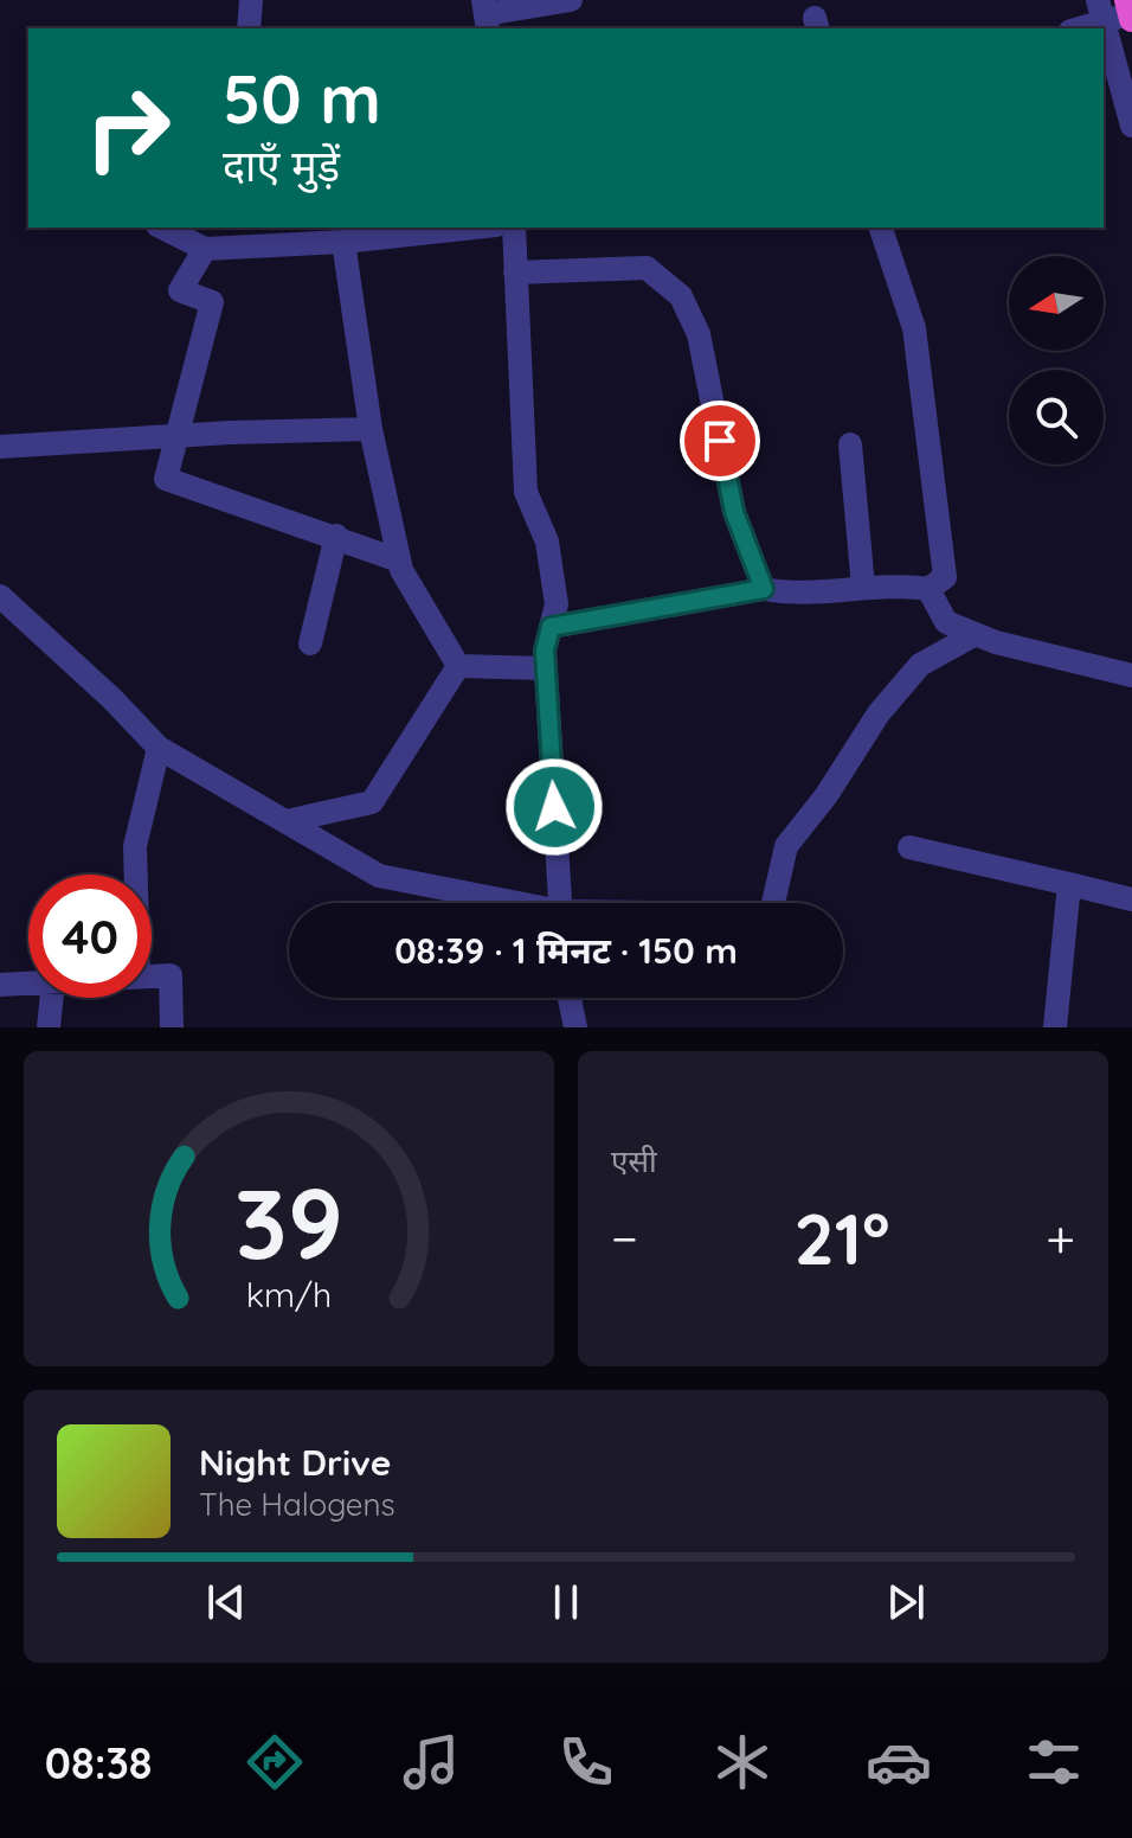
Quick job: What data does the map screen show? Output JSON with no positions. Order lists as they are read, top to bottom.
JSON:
{
  "north": "left",
  "page": {
    "turn": ["50 m", "दाएँ मुड़ें"],
    "limit": "40",
    "trip": "08:39 · 1 मिनट · 150 m",
    "tile": "एसी",
    "heat": ["−", "21°", "+"],
    "song": ["Night Drive", "The Halogens"],
    "tabs": "08:38",
    "gauge": ["39", "km/h"]
  }
}
